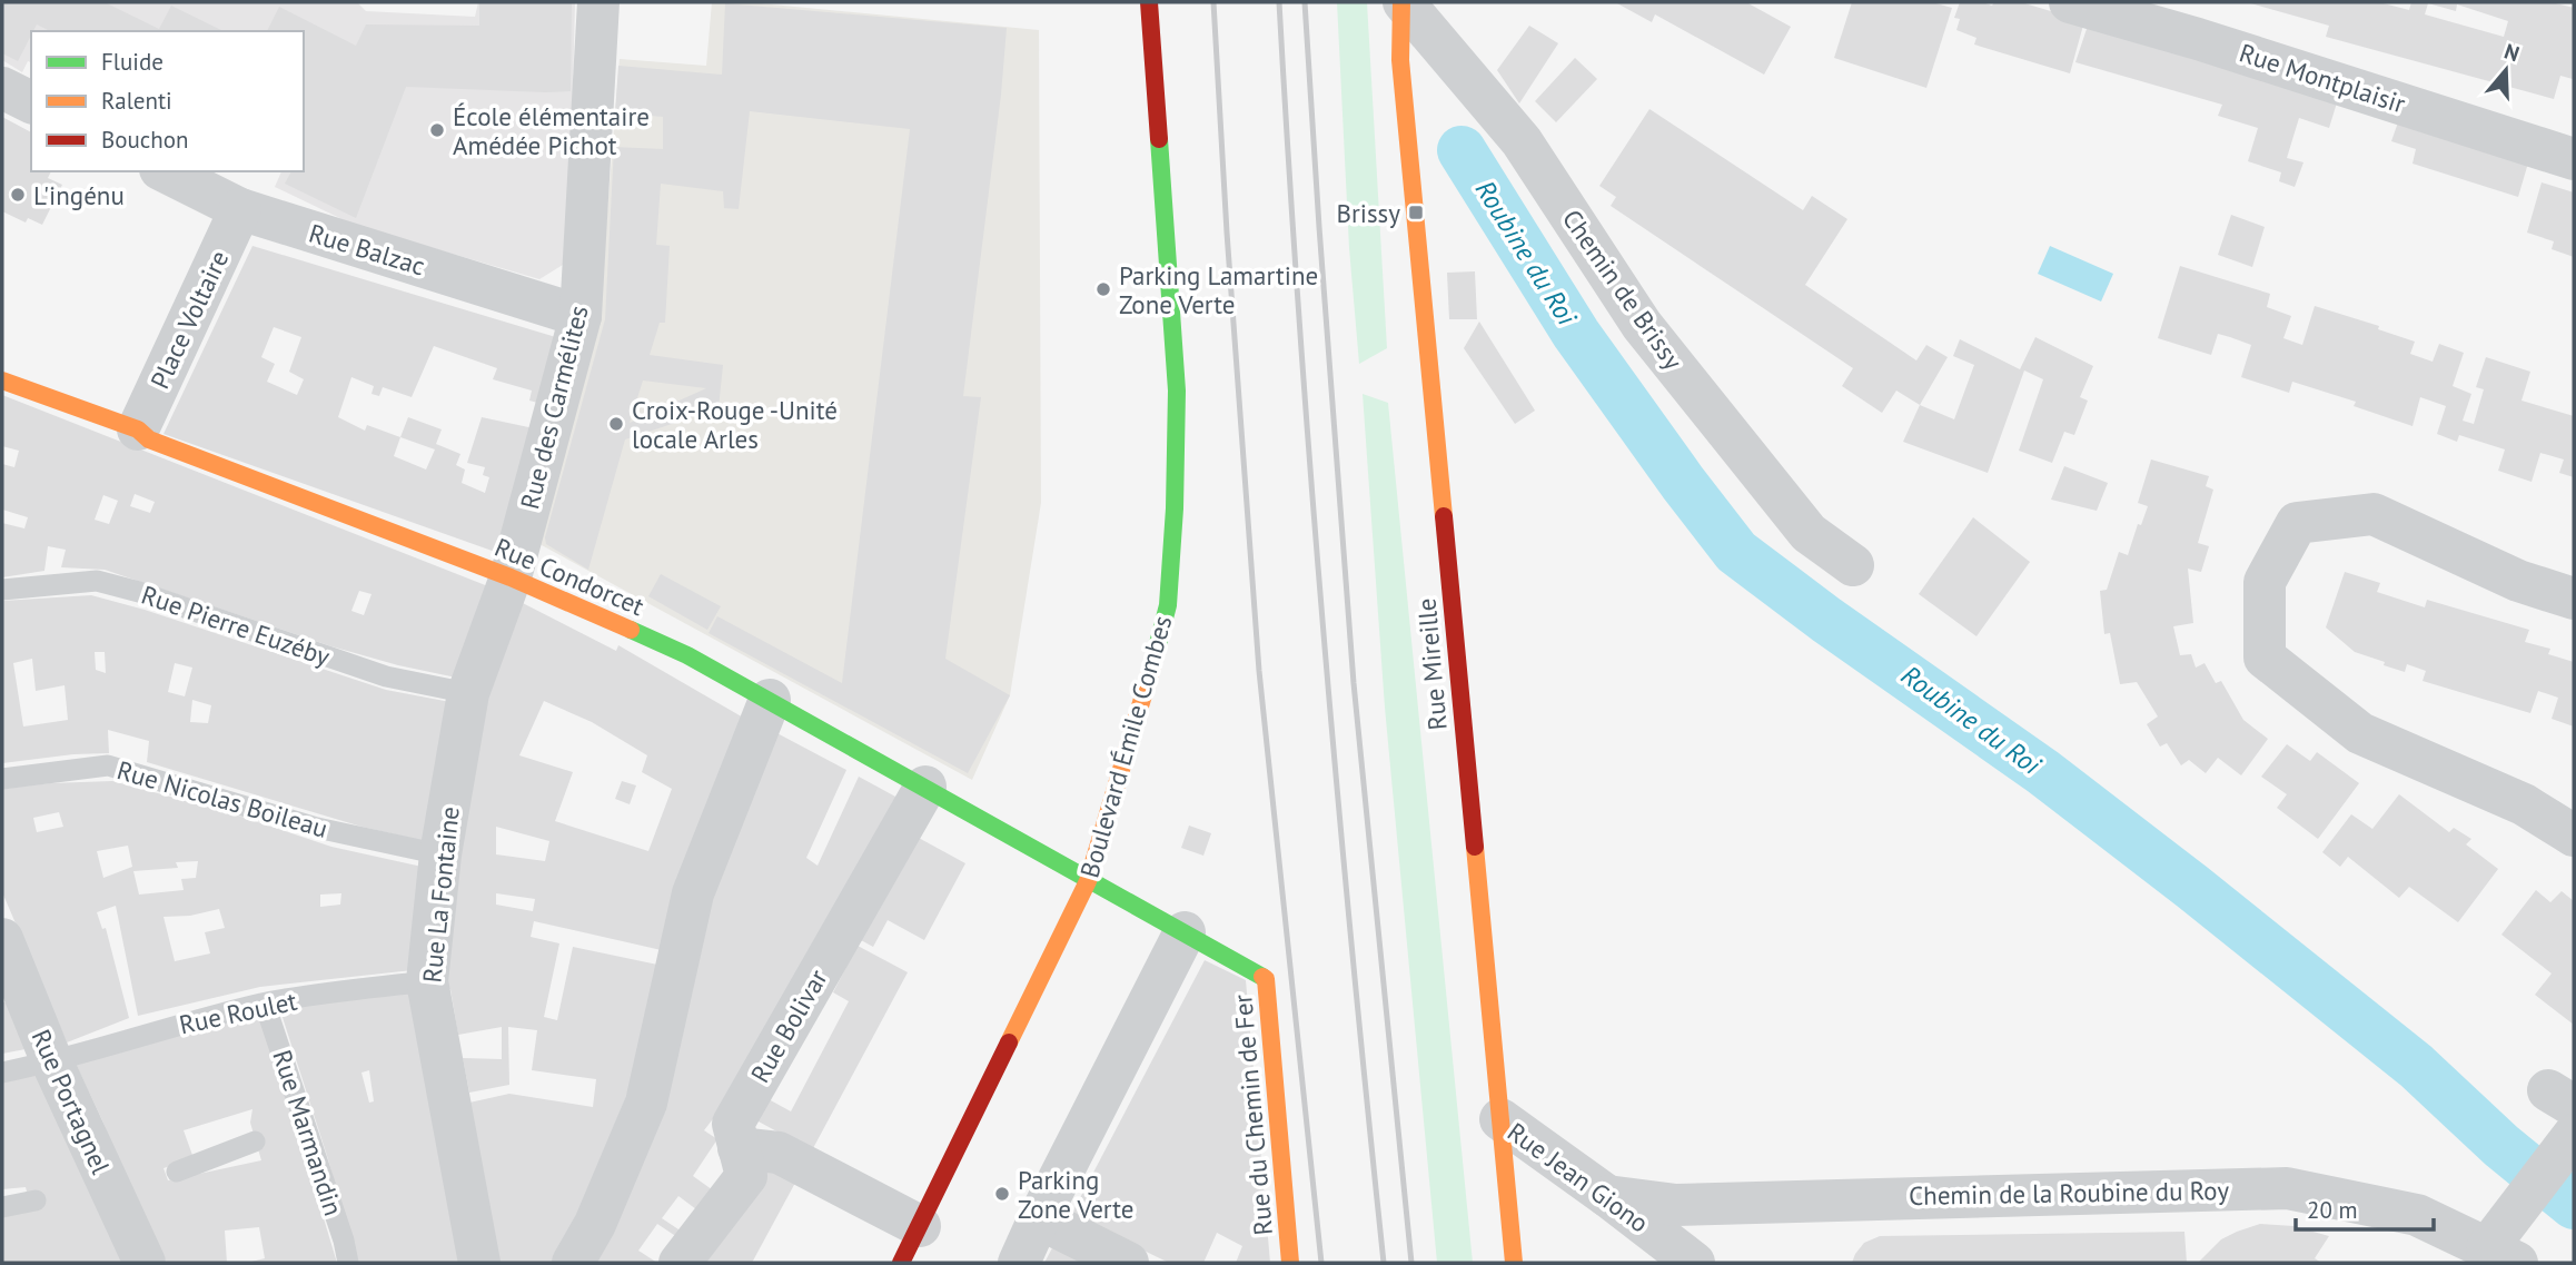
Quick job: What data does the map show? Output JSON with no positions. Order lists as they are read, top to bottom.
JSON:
{
  "streets": {
    "street": [
      "Rue Montplaisir",
      "Rue Balzac",
      "Chemin de Brissy",
      "Place Voltaire",
      "Rue des Carmélites",
      "Rue Condorcet",
      "Rue Mireille",
      "Boulevard Émile Combes",
      "Rue La Fontaine",
      "Rue Bolivar",
      "Rue Portagnel",
      "Rue du Chemin de Fer",
      "Rue Jean Giono",
      "Chemin de la Roubine du Roy"
    ],
    "lane": [
      "Rue Pierre Euzéby",
      "Rue Nicolas Boileau",
      "Rue Roulet",
      "Rue Marmandin"
    ]
  },
  "crossings": [
    ["Rue Balzac", "Place Voltaire"],
    ["Rue Balzac", "Rue des Carmélites"],
    ["Chemin de Brissy", "Rue Mireille"],
    ["Place Voltaire", "Rue Condorcet"],
    ["Rue des Carmélites", "Rue Condorcet"],
    ["Rue des Carmélites", "Rue La Fontaine"],
    ["Rue Condorcet", "Boulevard Émile Combes"],
    ["Rue Condorcet", "Rue La Fontaine"],
    ["Rue Condorcet", "Rue Bolivar"],
    ["Rue Condorcet", "Rue du Chemin de Fer"],
    ["Rue Pierre Euzéby", "Rue La Fontaine"],
    ["Rue Mireille", "Rue Jean Giono"],
    ["Boulevard Émile Combes", "Rue du Chemin de Fer"],
    ["Rue Nicolas Boileau", "Rue La Fontaine"],
    ["Rue La Fontaine", "Rue Roulet"],
    ["Rue Roulet", "Rue Portagnel"],
    ["Rue Roulet", "Rue Marmandin"],
    ["Rue Jean Giono", "Chemin de la Roubine du Roy"]
  ],
  "water": ["Roubine du Roi"],
  "places": {
    "other": [
      "École élémentaire Amédée Pichot",
      "L'ingénu",
      "Parking Lamartine Zone Verte",
      "Croix-Rouge -Unité locale Arles",
      "Parking Zone Verte"
    ],
    "transit": ["Brissy"]
  },
  "legend": ["Fluide", "Ralenti", "Bouchon"],
  "scale_bar": "20 m",
  "north": "top"
}
